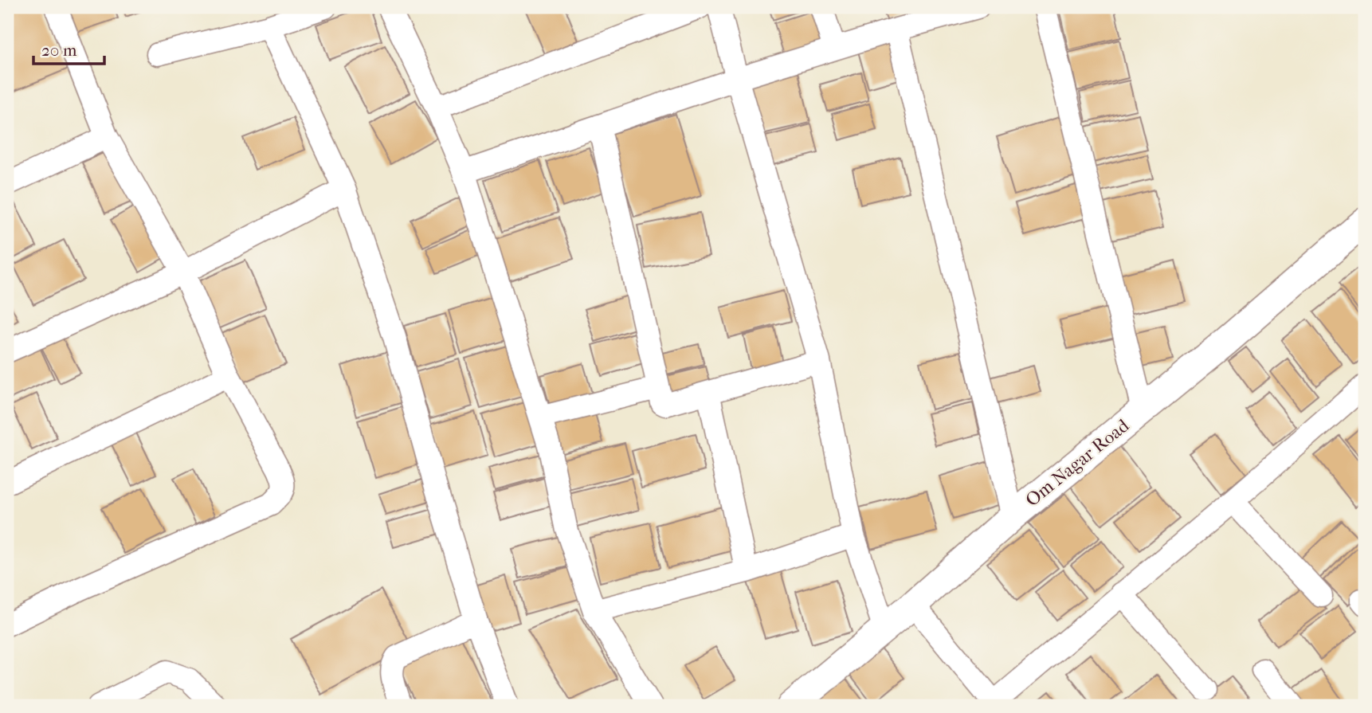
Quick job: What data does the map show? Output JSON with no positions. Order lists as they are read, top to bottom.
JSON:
{
  "streets": {
    "street": ["Om Nagar Road"]
  },
  "scale_bar": "20 m"
}
